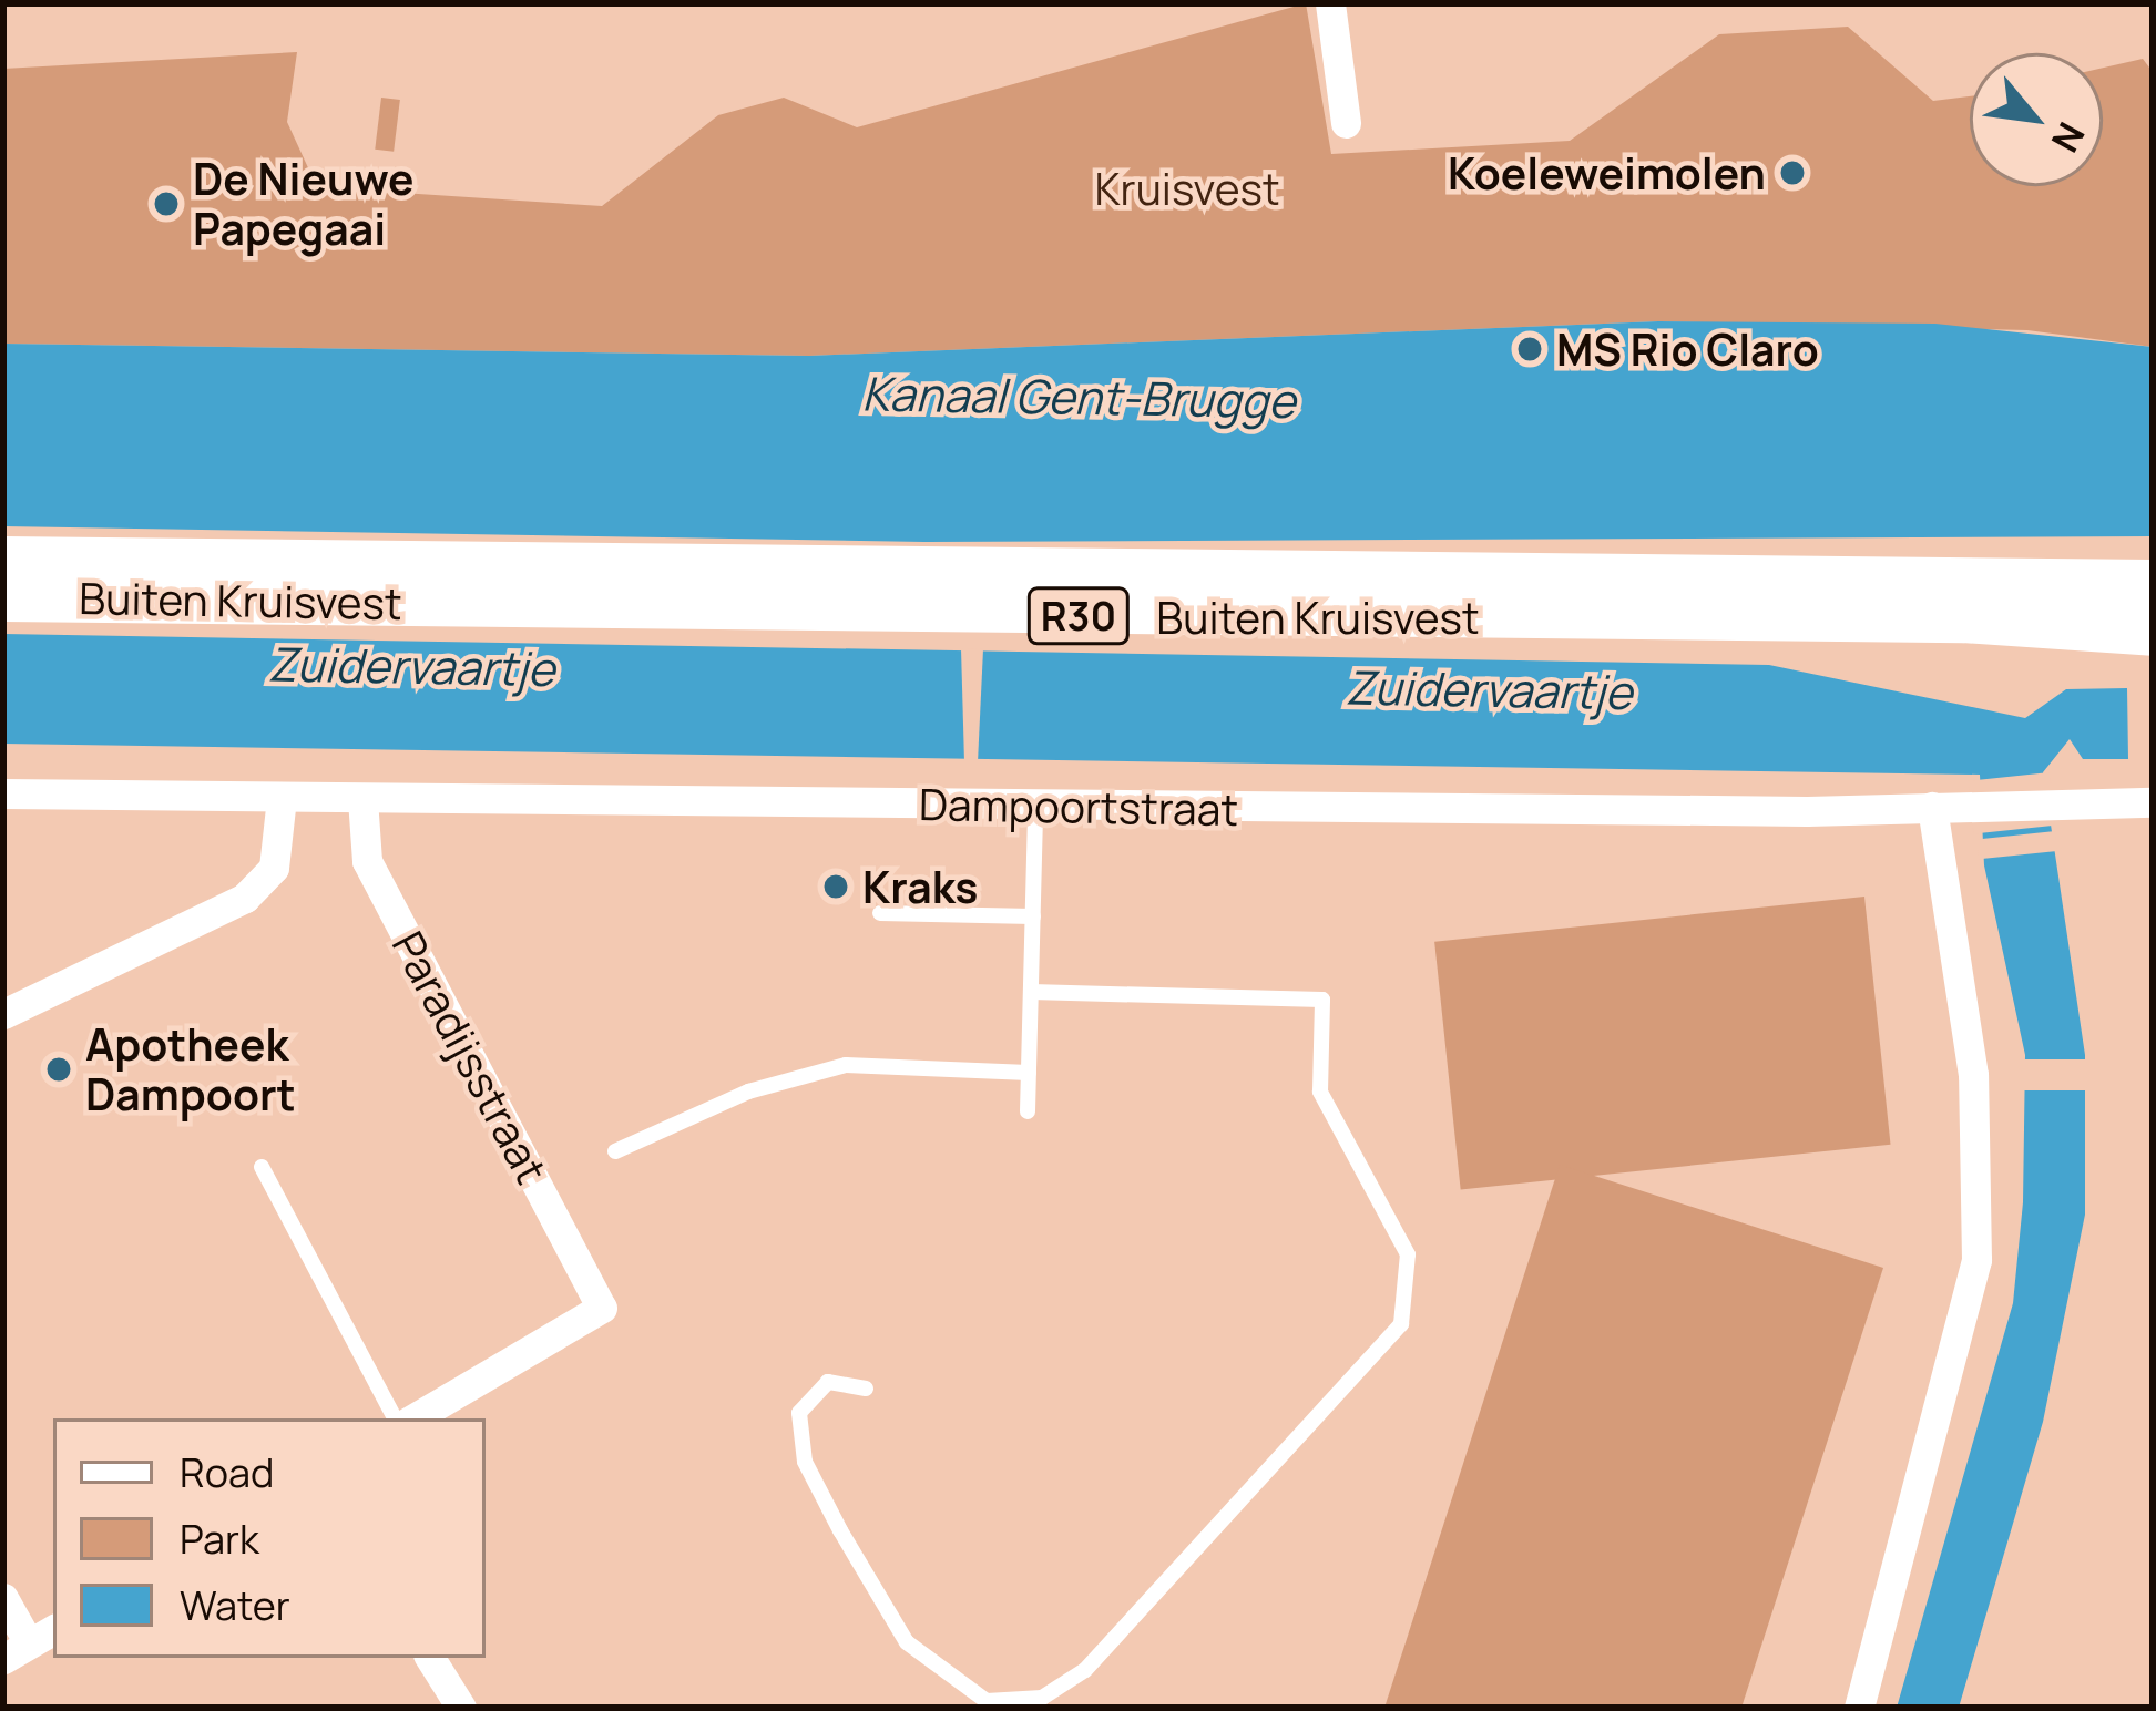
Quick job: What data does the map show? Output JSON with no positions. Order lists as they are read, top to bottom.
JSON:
{
  "streets": {
    "main road": ["Buiten Kruisvest", "R30"],
    "street": ["Dampoortstraat", "Paradijsstraat"]
  },
  "crossings": [
    ["Dampoortstraat", "Paradijsstraat"]
  ],
  "water": ["Kanaal Gent-Brugge", "Zuidervaartje"],
  "parks": ["Kruisvest"],
  "places": [
    "Koeleweimolen",
    "De Nieuwe Papegaai",
    "MS Rio Claro",
    "Kraks",
    "Apotheek Dampoort"
  ],
  "legend": ["Road", "Park", "Water"],
  "north": "bottom right"
}
